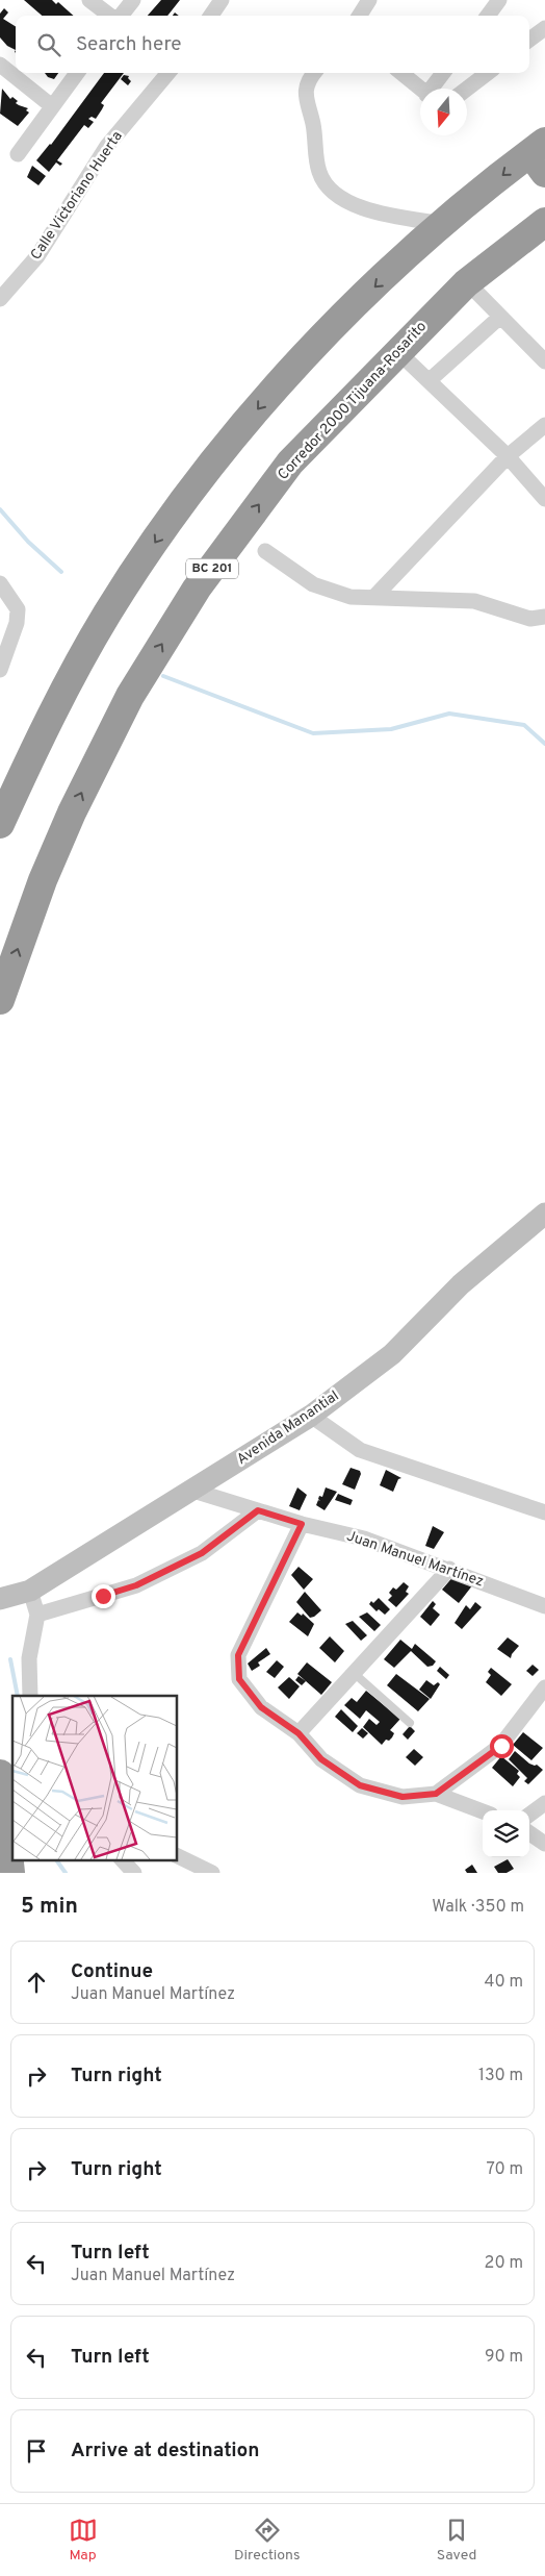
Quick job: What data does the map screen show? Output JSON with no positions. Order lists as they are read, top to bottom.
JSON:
{
  "streets": {
    "highway": ["Corredor 2000 Tijuana-Rosarito", "BC 201"],
    "main road": ["Avenida Manantial"],
    "street": ["Calle Victoriano Huerta", "Juan Manuel Martínez"]
  },
  "crossings": [
    ["Avenida Manantial", "Juan Manuel Martínez"]
  ],
  "north": "bottom",
  "page": {
    "search": "Search here",
    "heading": ["5 min", "Walk · 350 m"],
    "list": [
      ["Continue", "Juan Manuel Martínez", "40 m"],
      ["Turn right", "130 m"],
      ["Turn right", "70 m"],
      ["Turn left", "Juan Manuel Martínez", "20 m"],
      ["Turn left", "90 m"],
      "Arrive at destination"
    ],
    "nav": ["Map", "Directions", "Saved"]
  }
}
